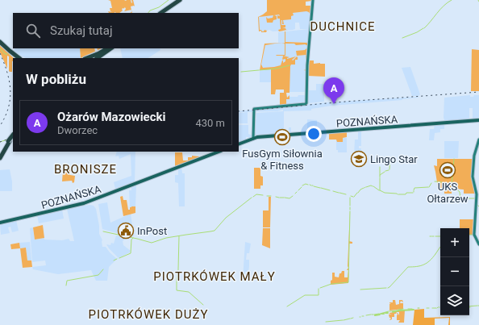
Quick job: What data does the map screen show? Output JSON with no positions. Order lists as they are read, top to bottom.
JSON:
{
  "streets": {
    "main road": ["POZNAŃSKA"]
  },
  "districts": [
    "DUCHNICE",
    "BRONISZE",
    "PIOTRKÓWEK MAŁY",
    "PIOTRKÓWEK DUŻY"
  ],
  "places": {
    "sports": ["FusGym Siłownia & Fitness", "UKS Ołtarzew"],
    "school or university": ["Lingo Star"],
    "public building": ["InPost"]
  },
  "page": {
    "search": "Szukaj tutaj",
    "heading": "W pobliżu",
    "pins": "A",
    "list": [
      {
        "mark": "A",
        "name": "Ożarów Mazowiecki",
        "note": "Dworzec",
        "value": "430 m"
      }
    ],
    "map_buttons": ["+", "−"]
  }
}
